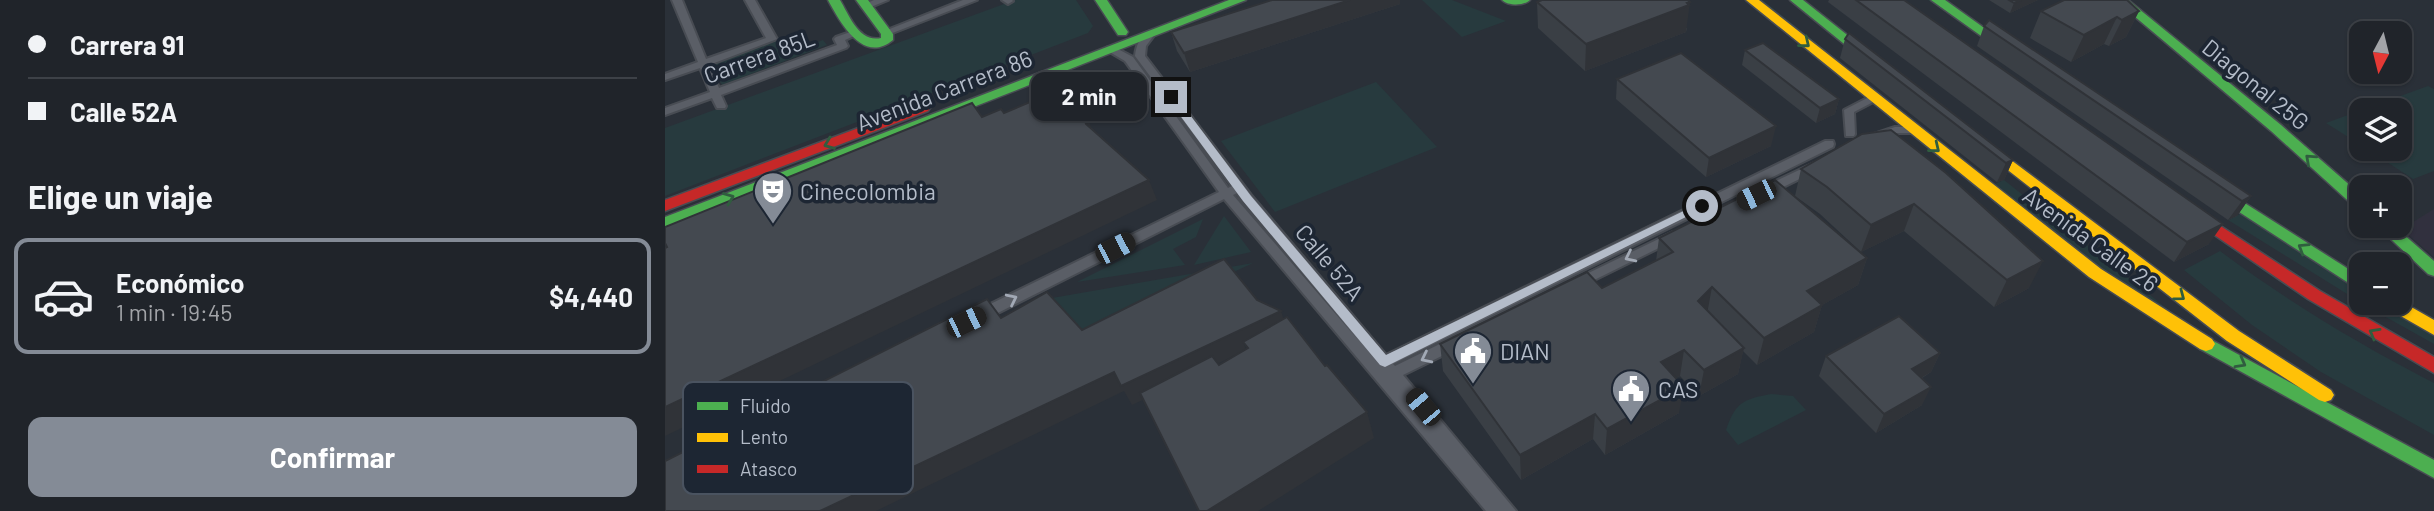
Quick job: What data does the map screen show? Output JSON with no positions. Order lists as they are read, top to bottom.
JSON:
{
  "streets": {
    "main road": ["Diagonal 25G", "Avenida Carrera 86", "Avenida Calle 26"],
    "street": ["Carrera 85L", "Calle 52A"]
  },
  "crossings": [
    ["Avenida Carrera 86", "Calle 52A"]
  ],
  "places": {
    "theatre": ["Cinecolombia"],
    "public building": ["DIAN", "CAS"]
  },
  "legend": ["Fluido", "Lento", "Atasco"],
  "north": "bottom",
  "page": {
    "banner": ["Carrera 91", "Calle 52A"],
    "map_buttons": ["+", "−"],
    "bubble": "2 min",
    "heading": "Elige un viaje",
    "list": [
      {
        "name": "Económico",
        "note": "1 min · 19:45",
        "value": "$4,440"
      }
    ],
    "buttons": "Confirmar"
  }
}
